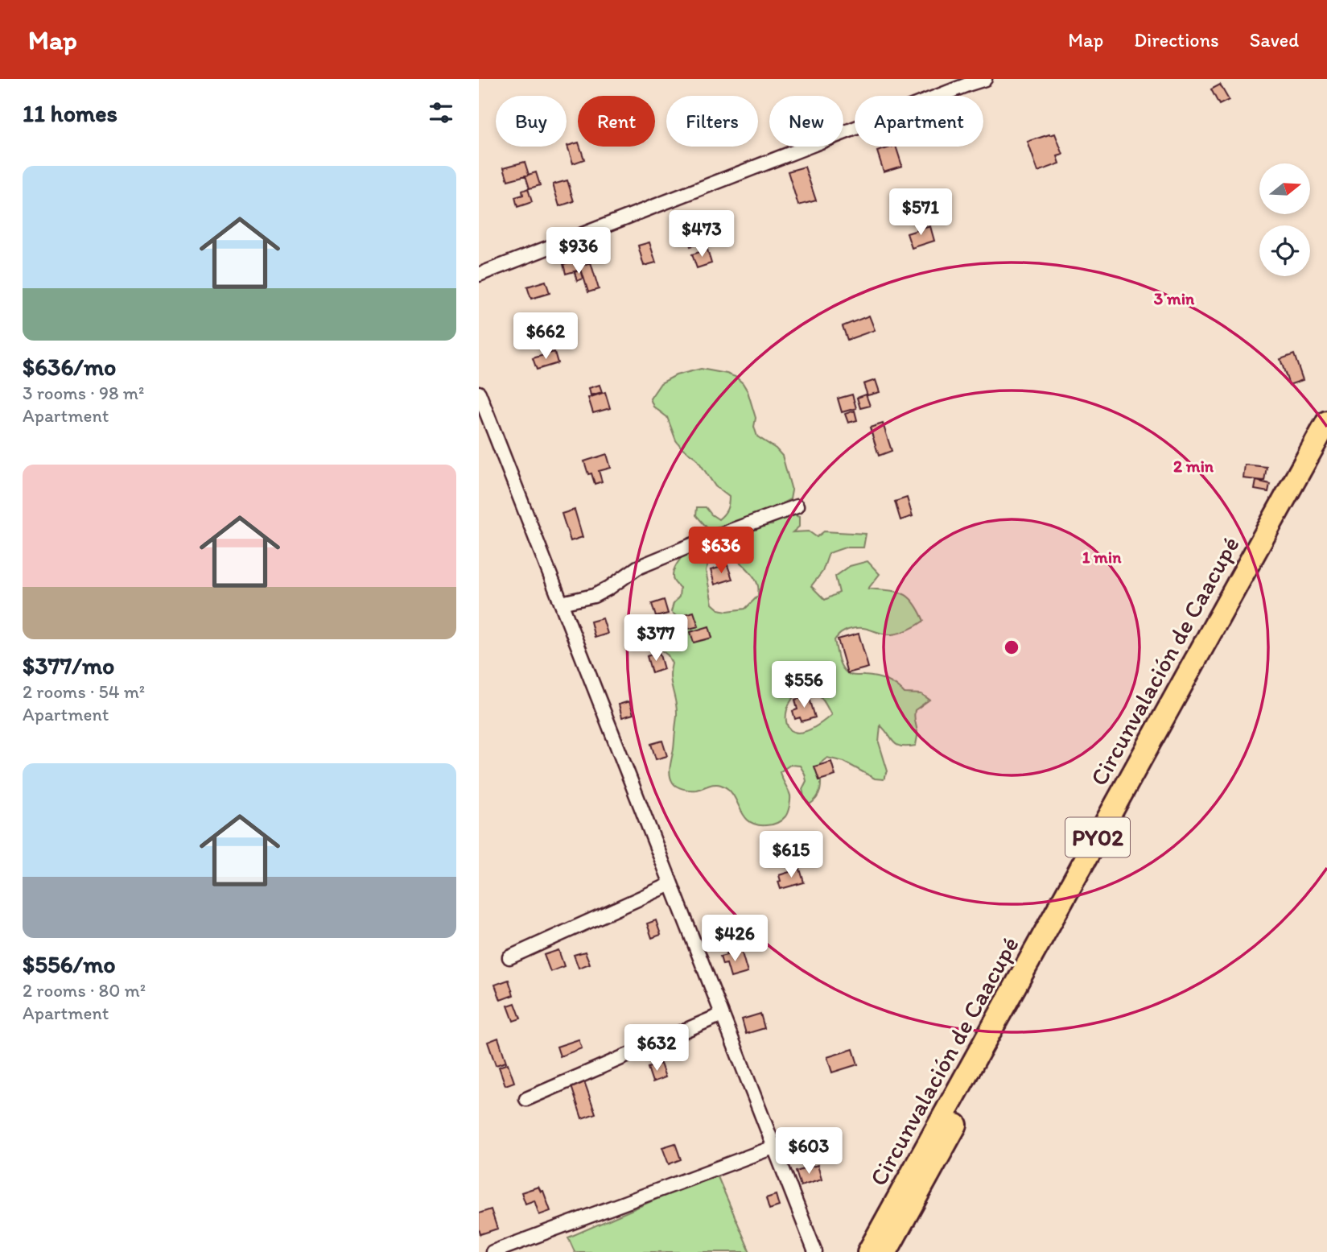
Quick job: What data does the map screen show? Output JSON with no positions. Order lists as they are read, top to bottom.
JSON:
{
  "streets": {
    "highway": ["Circunvalación de Caacupé", "PY02"]
  },
  "north": "right",
  "page": {
    "header": "Map",
    "nav": ["Map", "Directions", "Saved"],
    "heading": "11 homes",
    "chip": [
      "Buy",
      "Rent",
      "Filters",
      "New",
      "Apartment"
    ],
    "list": [
      {
        "name": "$636/mo",
        "note": "3 rooms · 98 m² · Apartment"
      },
      {
        "name": "$377/mo",
        "note": "2 rooms · 54 m² · Apartment"
      },
      {
        "name": "$556/mo",
        "note": "2 rooms · 80 m² · Apartment"
      }
    ],
    "price": [
      "$571",
      "$473",
      "$936",
      "$662",
      "$636",
      "$377",
      "$556",
      "$615",
      "$426",
      "$632",
      "$603"
    ]
  },
  "rings": ["3 min", "2 min", "1 min"]
}
